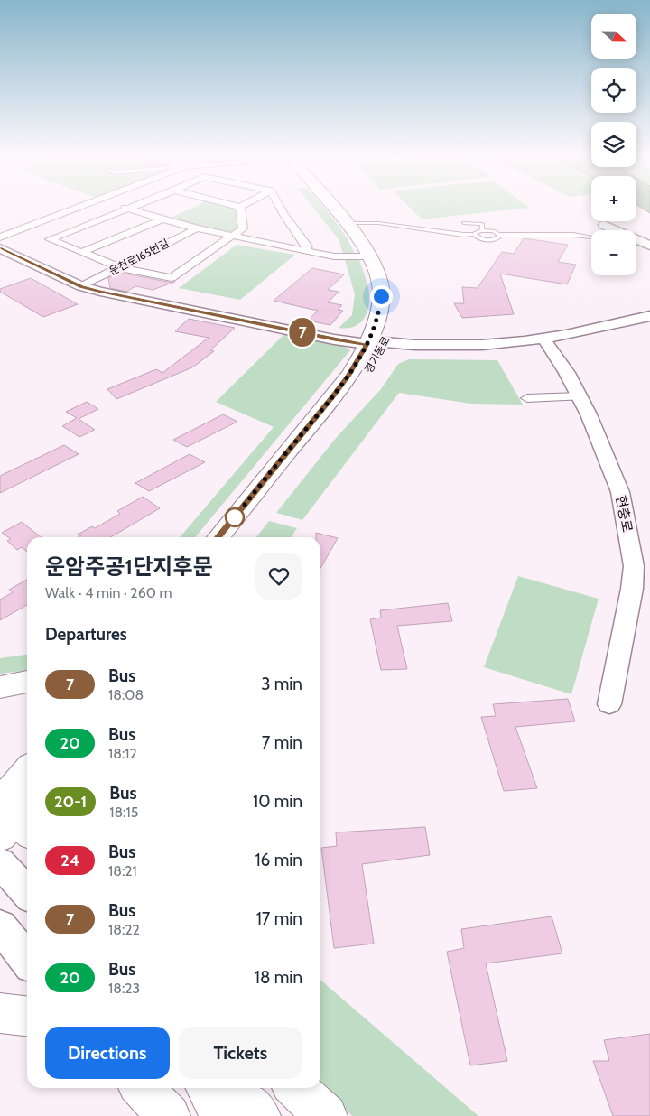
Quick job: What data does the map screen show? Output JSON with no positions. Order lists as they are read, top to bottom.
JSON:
{
  "streets": {
    "main road": ["경기동로"],
    "street": ["운천로165번길", "현충로"]
  },
  "lines": ["bus line 7"],
  "north": "right",
  "page": {
    "on_map": "7",
    "map_buttons": ["+", "−"],
    "heading": [
      ["운암주공1단지후문", "Walk · 4 min · 260 m"],
      "Departures"
    ],
    "list": [
      {
        "mark": "7",
        "name": "Bus",
        "note": "18:08",
        "value": "3 min"
      },
      {
        "mark": "20",
        "name": "Bus",
        "note": "18:12",
        "value": "7 min"
      },
      {
        "mark": "20-1",
        "name": "Bus",
        "note": "18:15",
        "value": "10 min"
      },
      {
        "mark": "24",
        "name": "Bus",
        "note": "18:21",
        "value": "16 min"
      },
      {
        "mark": "7",
        "name": "Bus",
        "note": "18:22",
        "value": "17 min"
      },
      {
        "mark": "20",
        "name": "Bus",
        "note": "18:23",
        "value": "18 min"
      }
    ],
    "buttons": ["Directions", "Tickets"]
  }
}
